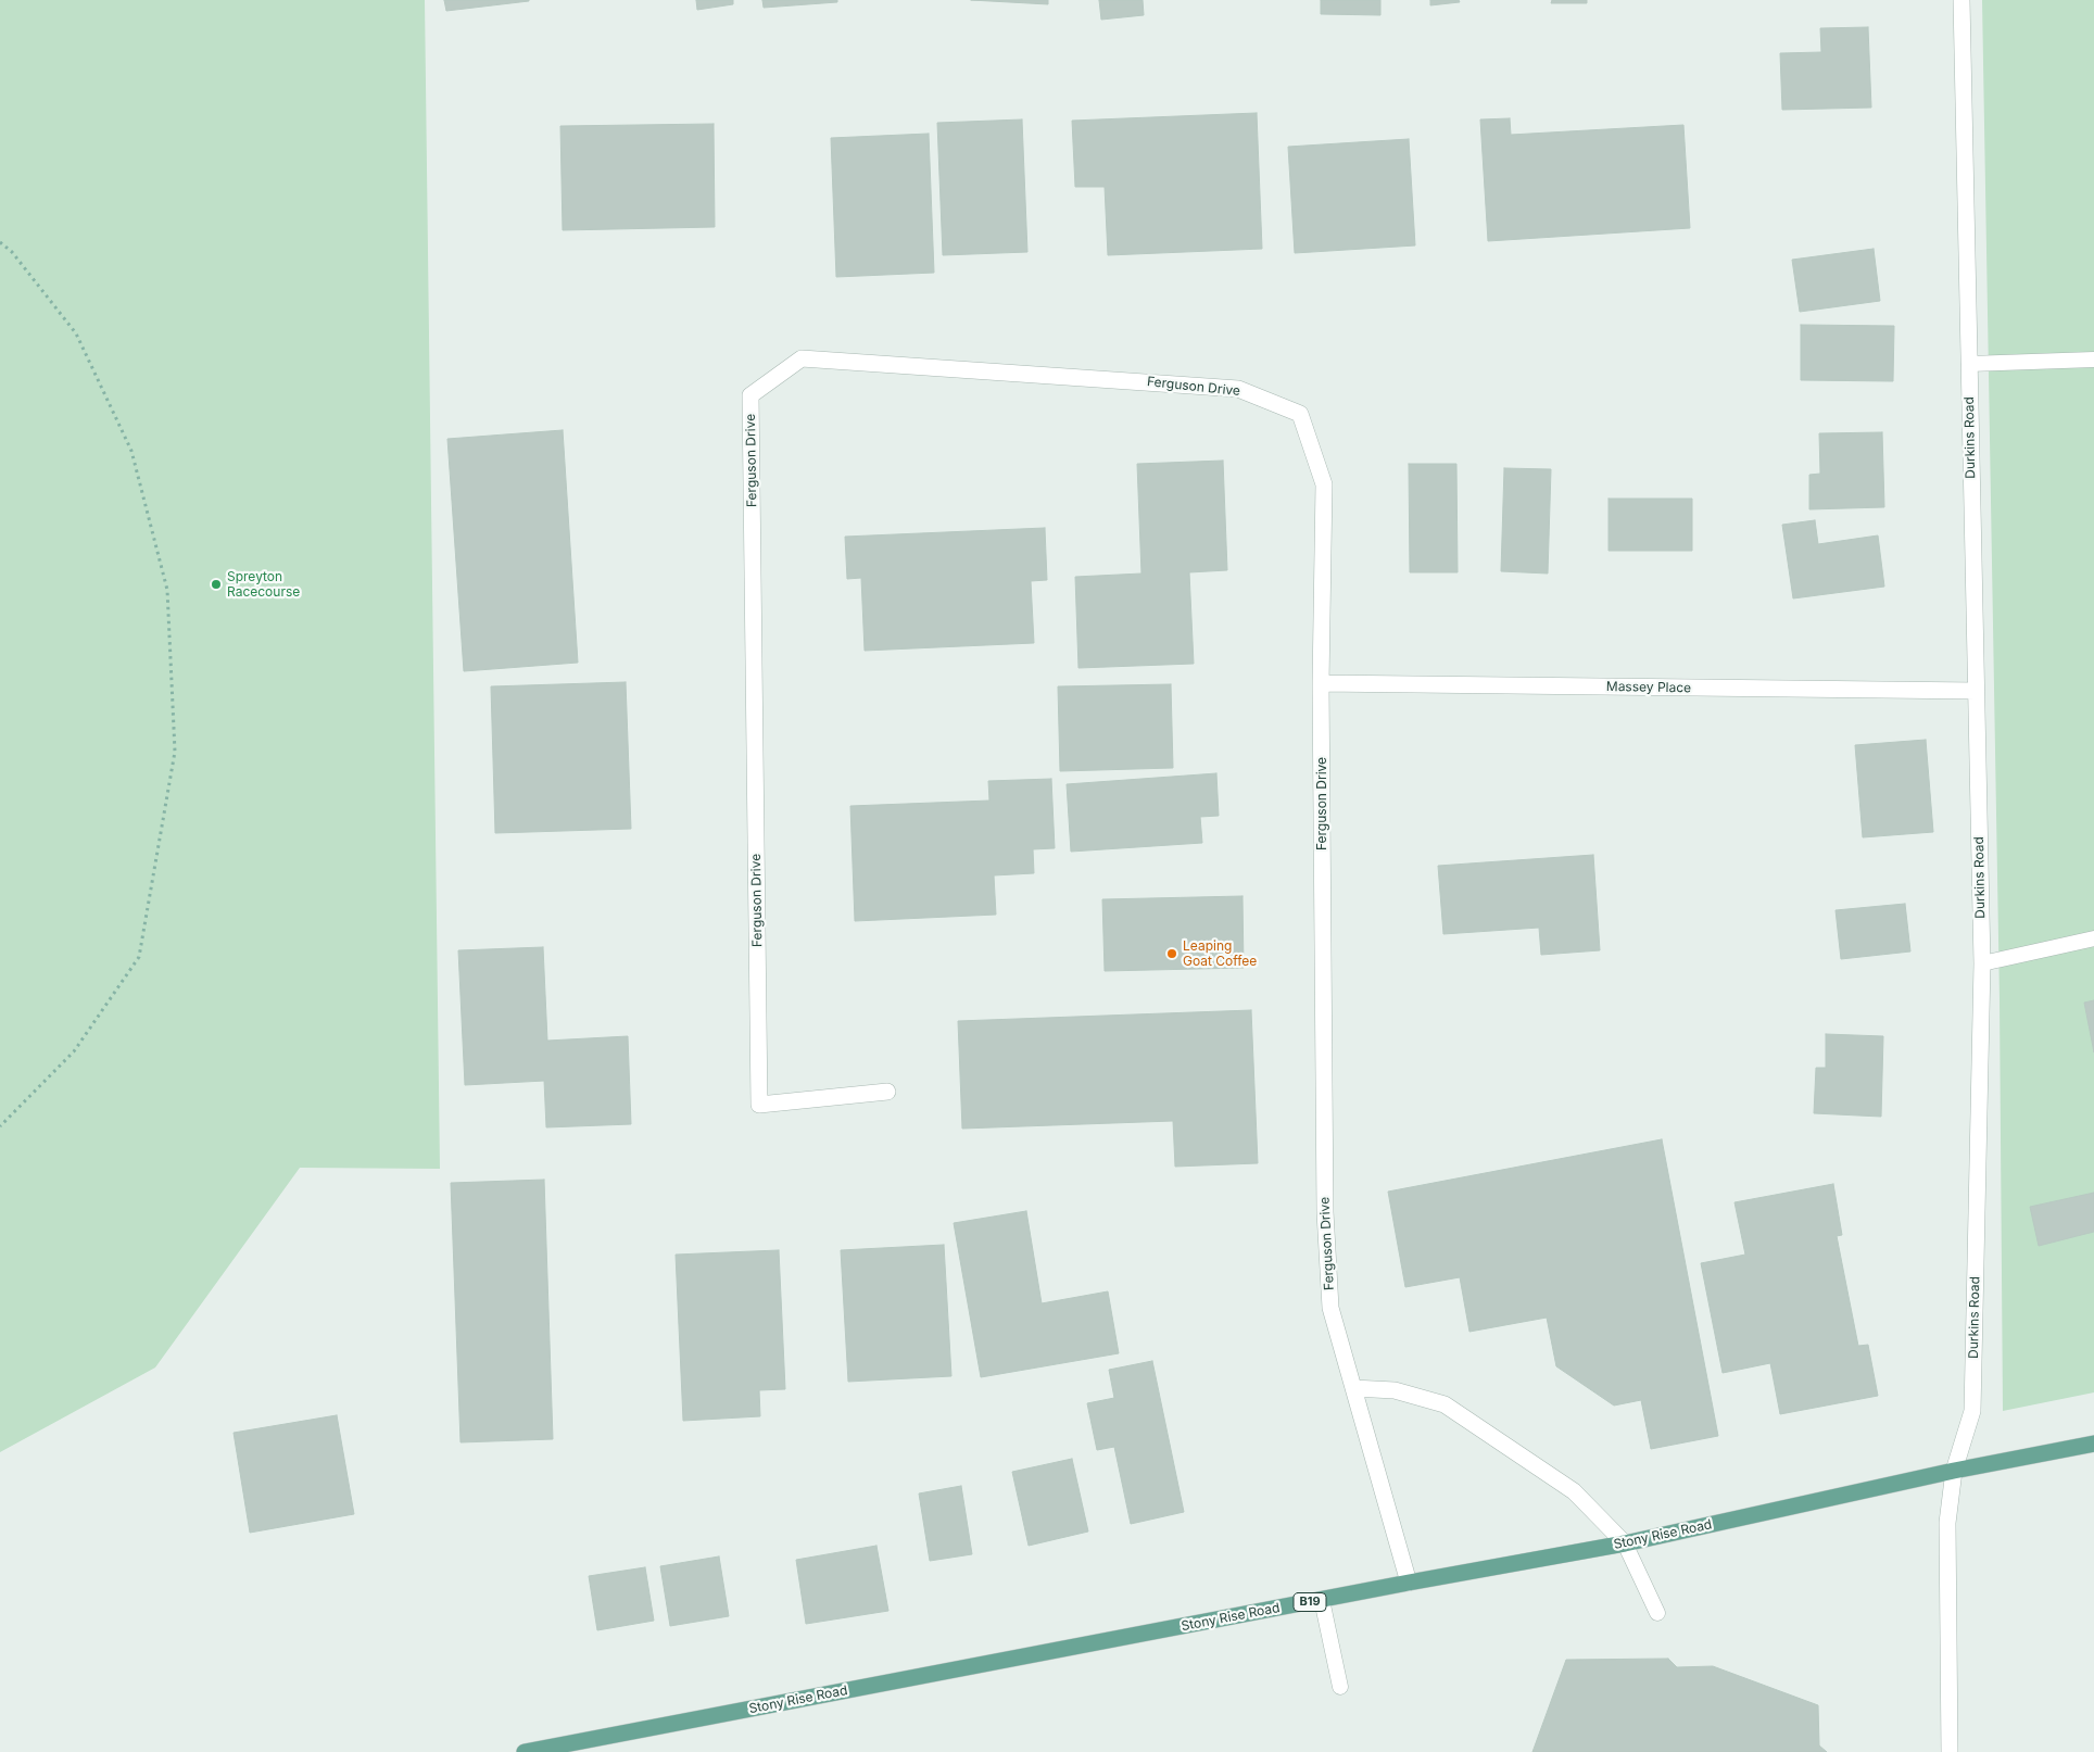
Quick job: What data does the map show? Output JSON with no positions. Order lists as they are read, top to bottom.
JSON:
{
  "streets": {
    "main road": ["Stony Rise Road", "B19"],
    "street": ["Ferguson Drive", "Durkins Road", "Massey Place"]
  },
  "crossings": [
    ["Ferguson Drive", "Massey Place"],
    ["Ferguson Drive", "Stony Rise Road"],
    ["Durkins Road", "Massey Place"],
    ["Durkins Road", "Stony Rise Road"]
  ],
  "places": ["Spreyton Racecourse", "Leaping Goat Coffee"]
}
